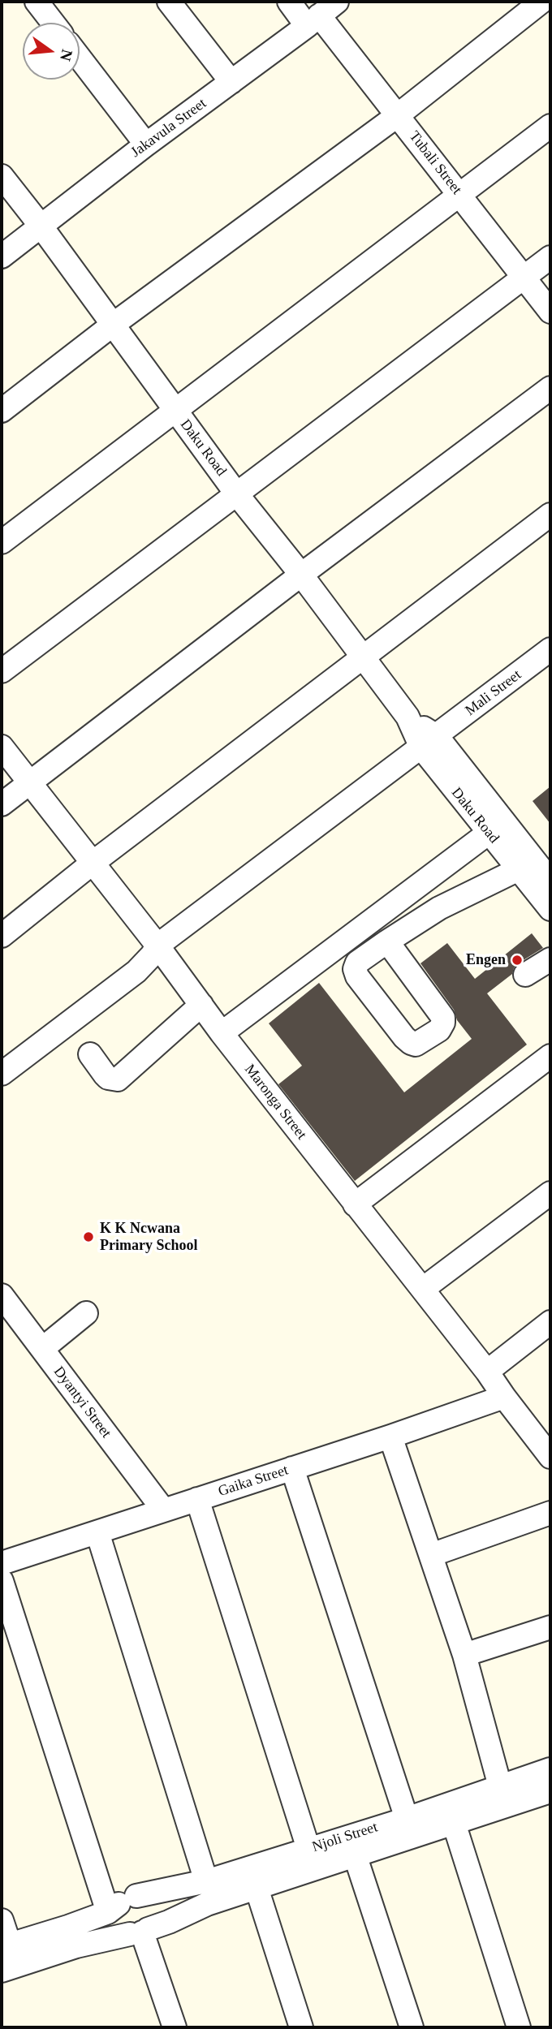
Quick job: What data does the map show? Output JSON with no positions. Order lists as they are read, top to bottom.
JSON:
{
  "streets": {
    "street": [
      "Jakavula Street",
      "Tubali Street",
      "Daku Road",
      "Mali Street",
      "Maronga Street",
      "Dyantyi Street",
      "Gaika Street",
      "Njoli Street"
    ]
  },
  "crossings": [
    ["Jakavula Street", "Tubali Street"],
    ["Jakavula Street", "Daku Road"],
    ["Daku Road", "Mali Street"],
    ["Mali Street", "Maronga Street"],
    ["Maronga Street", "Gaika Street"],
    ["Dyantyi Street", "Gaika Street"]
  ],
  "places": ["Engen", "K K Ncwana Primary School"],
  "north": "right"
}
